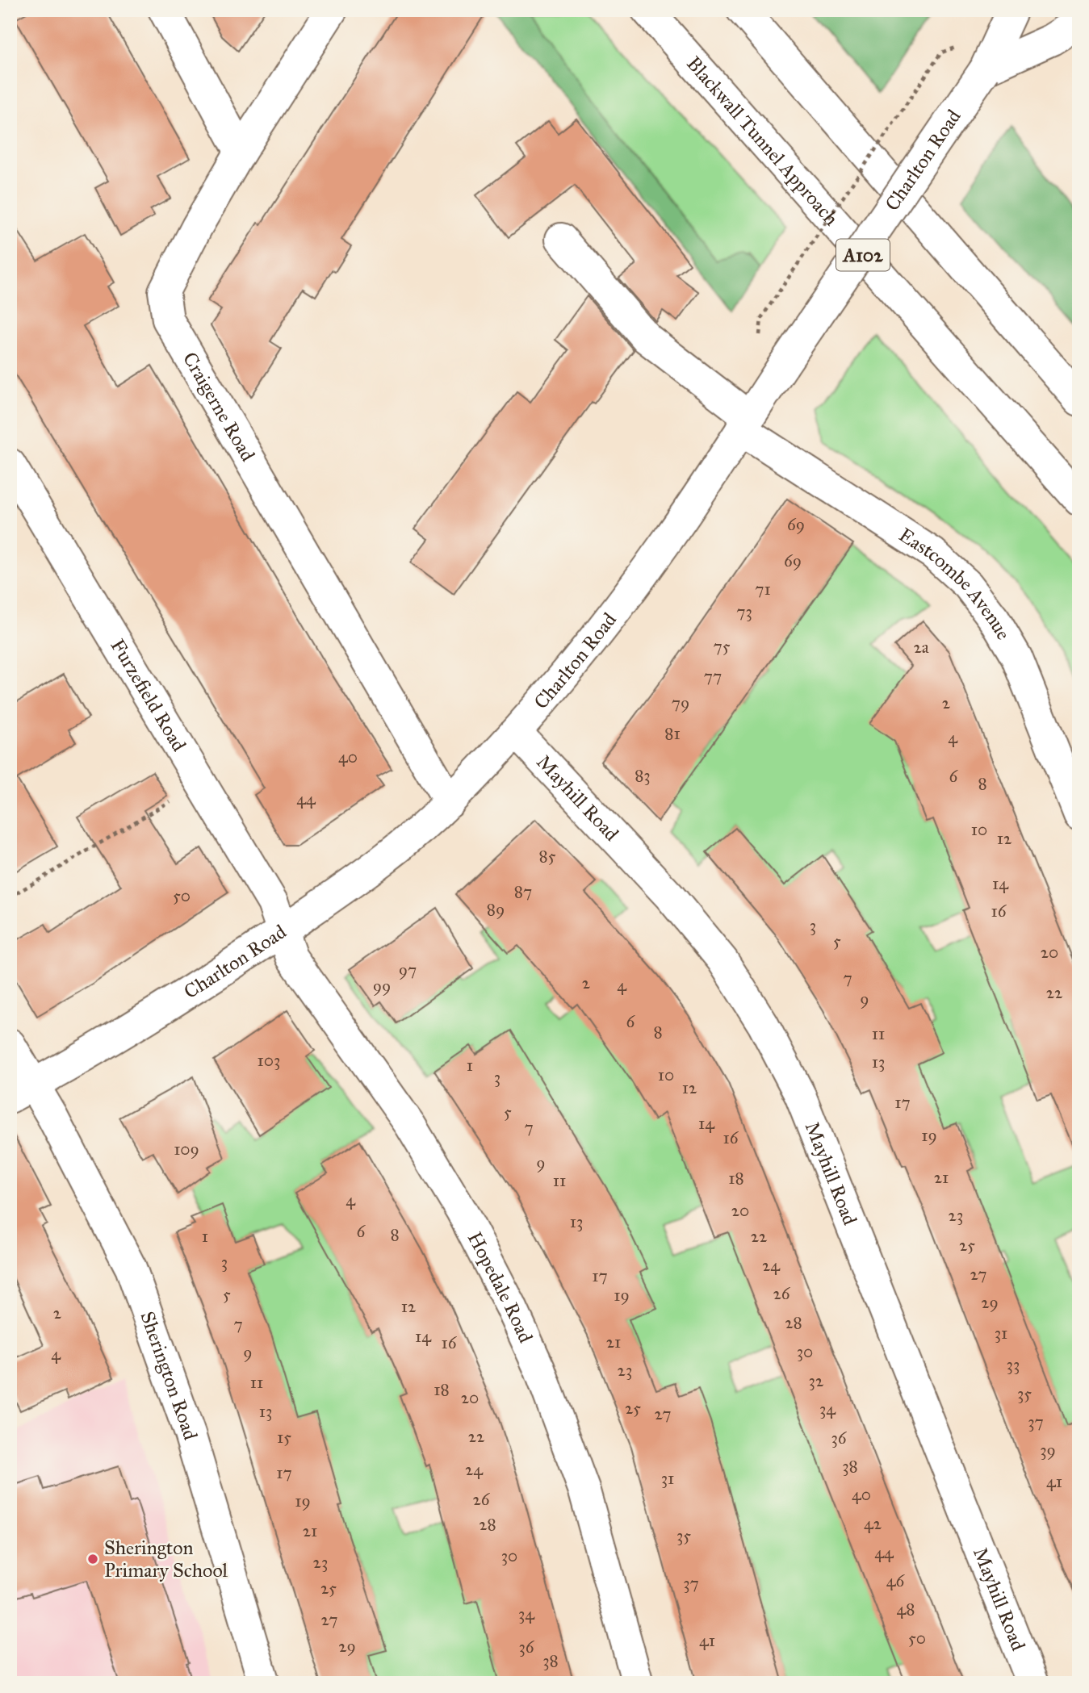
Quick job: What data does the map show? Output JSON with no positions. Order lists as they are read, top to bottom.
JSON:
{
  "streets": {
    "main road": [
      "Blackwall Tunnel Approach",
      "Charlton Road",
      "A102",
      "Craigerne Road",
      "Eastcombe Avenue",
      "Furzefield Road",
      "Mayhill Road",
      "Hopedale Road",
      "Sherington Road"
    ]
  },
  "crossings": [
    ["Charlton Road", "Craigerne Road"],
    ["Charlton Road", "Eastcombe Avenue"],
    ["Charlton Road", "Furzefield Road"],
    ["Charlton Road", "Mayhill Road"],
    ["Charlton Road", "Hopedale Road"],
    ["Charlton Road", "Sherington Road"],
    ["Furzefield Road", "Hopedale Road"]
  ],
  "places": ["Sherington Primary School"],
  "house_numbers": [
    "69",
    "69",
    "71",
    "73",
    "75",
    "2a",
    "77",
    "79",
    "2",
    "81",
    "4",
    "40",
    "83",
    "6",
    "8",
    "44",
    "10",
    "12",
    "85",
    "14",
    "87",
    "50",
    "89",
    "16",
    "3",
    "5",
    "20",
    "97",
    "7",
    "2",
    "4",
    "99",
    "22",
    "9",
    "6",
    "8",
    "11",
    "103",
    "13",
    "1",
    "10",
    "3",
    "12",
    "17",
    "5",
    "14",
    "7",
    "19",
    "16",
    "109",
    "9",
    "21",
    "18",
    "11",
    "4",
    "20",
    "23",
    "13",
    "6",
    "8",
    "1",
    "22",
    "25",
    "3",
    "24",
    "27",
    "17",
    "26",
    "5",
    "19",
    "29",
    "12",
    "2",
    "28",
    "7",
    "31",
    "14",
    "21",
    "16",
    "30",
    "9",
    "4",
    "33",
    "23",
    "32",
    "11",
    "18",
    "35",
    "20",
    "25",
    "34",
    "13",
    "27",
    "37",
    "22",
    "15",
    "36",
    "39",
    "38",
    "24",
    "17",
    "31",
    "41",
    "40",
    "26",
    "19",
    "42",
    "28",
    "21",
    "35",
    "44",
    "30",
    "23",
    "46",
    "37",
    "25",
    "48",
    "34",
    "27",
    "50",
    "41",
    "29",
    "36",
    "38"
  ]
}
